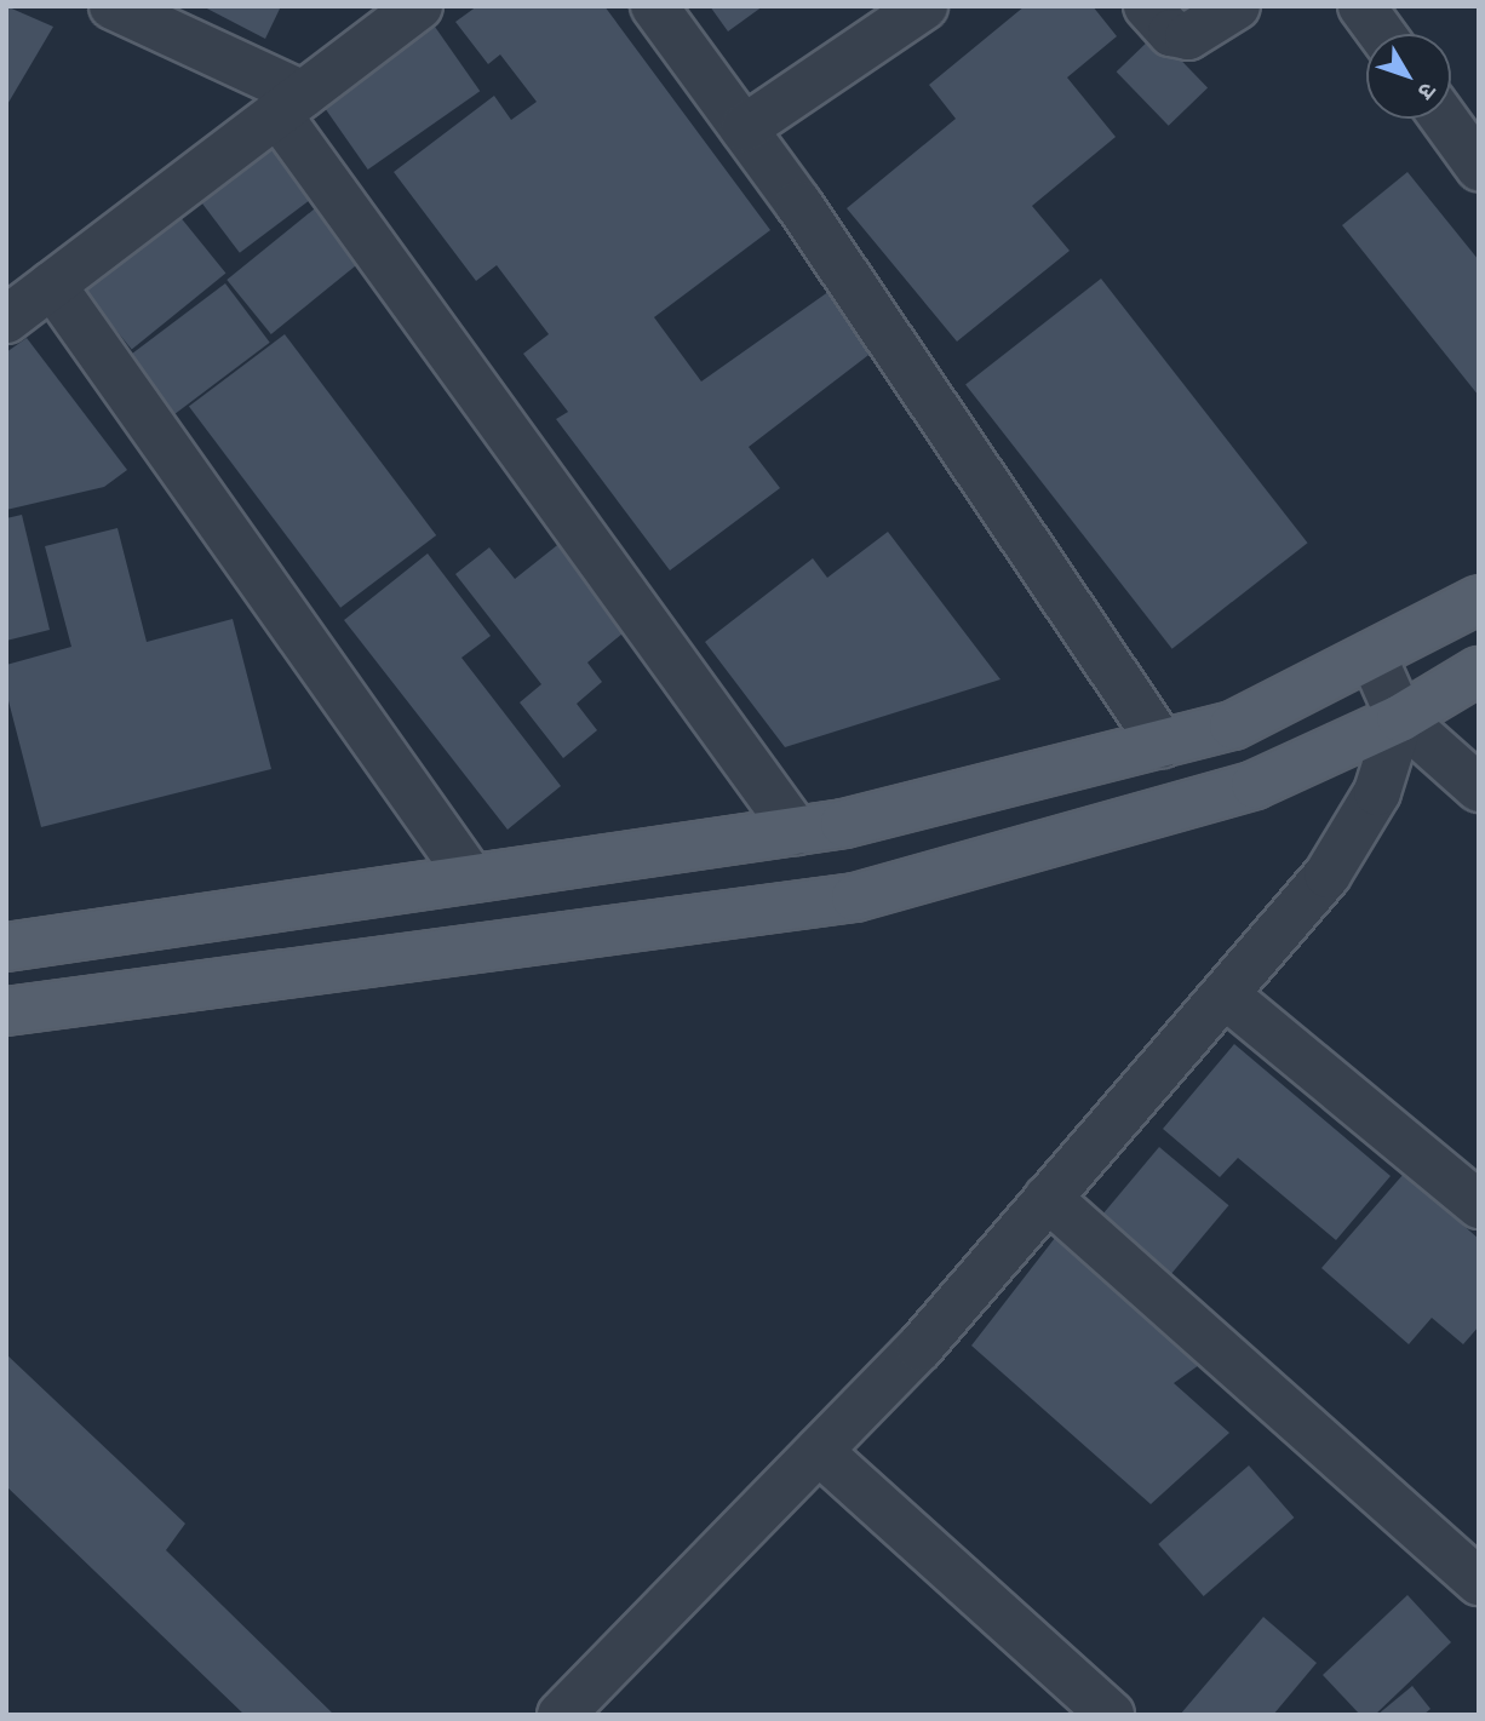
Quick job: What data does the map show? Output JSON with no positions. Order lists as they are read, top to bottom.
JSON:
{
  "north": "bottom right"
}
